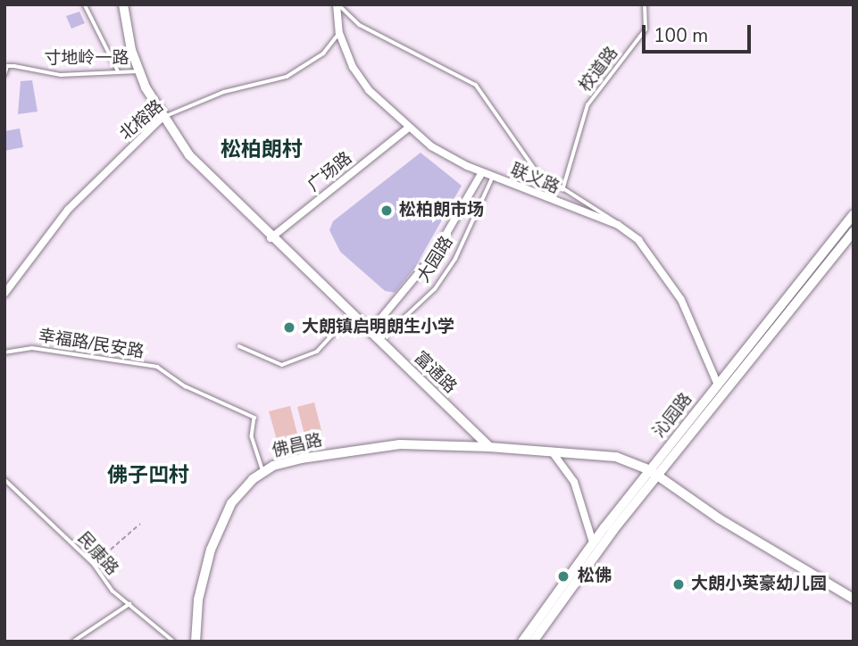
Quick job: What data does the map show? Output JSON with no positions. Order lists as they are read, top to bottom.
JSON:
{
  "streets": {
    "street": [
      "北榕路",
      "广场路",
      "联义路",
      "富通路",
      "沁园路",
      "佛昌路"
    ],
    "lane": [
      "寸地岭一路",
      "校道路",
      "大园路",
      "幸福路/民安路",
      "民康路"
    ]
  },
  "crossings": [
    ["寸地岭一路", "富通路"],
    ["北榕路", "联义路"],
    ["北榕路", "富通路"],
    ["广场路", "联义路"],
    ["广场路", "富通路"],
    ["联义路", "大园路"],
    ["联义路", "沁园路"],
    ["大园路", "富通路"],
    ["幸福路/民安路", "佛昌路"],
    ["富通路", "佛昌路"]
  ],
  "districts": ["松柏朗村", "佛子凹村"],
  "places": [
    "松柏朗市场",
    "大朗镇启明朗生小学",
    "松佛",
    "大朗小英豪幼儿园"
  ],
  "scale_bar": "100 m"
}
